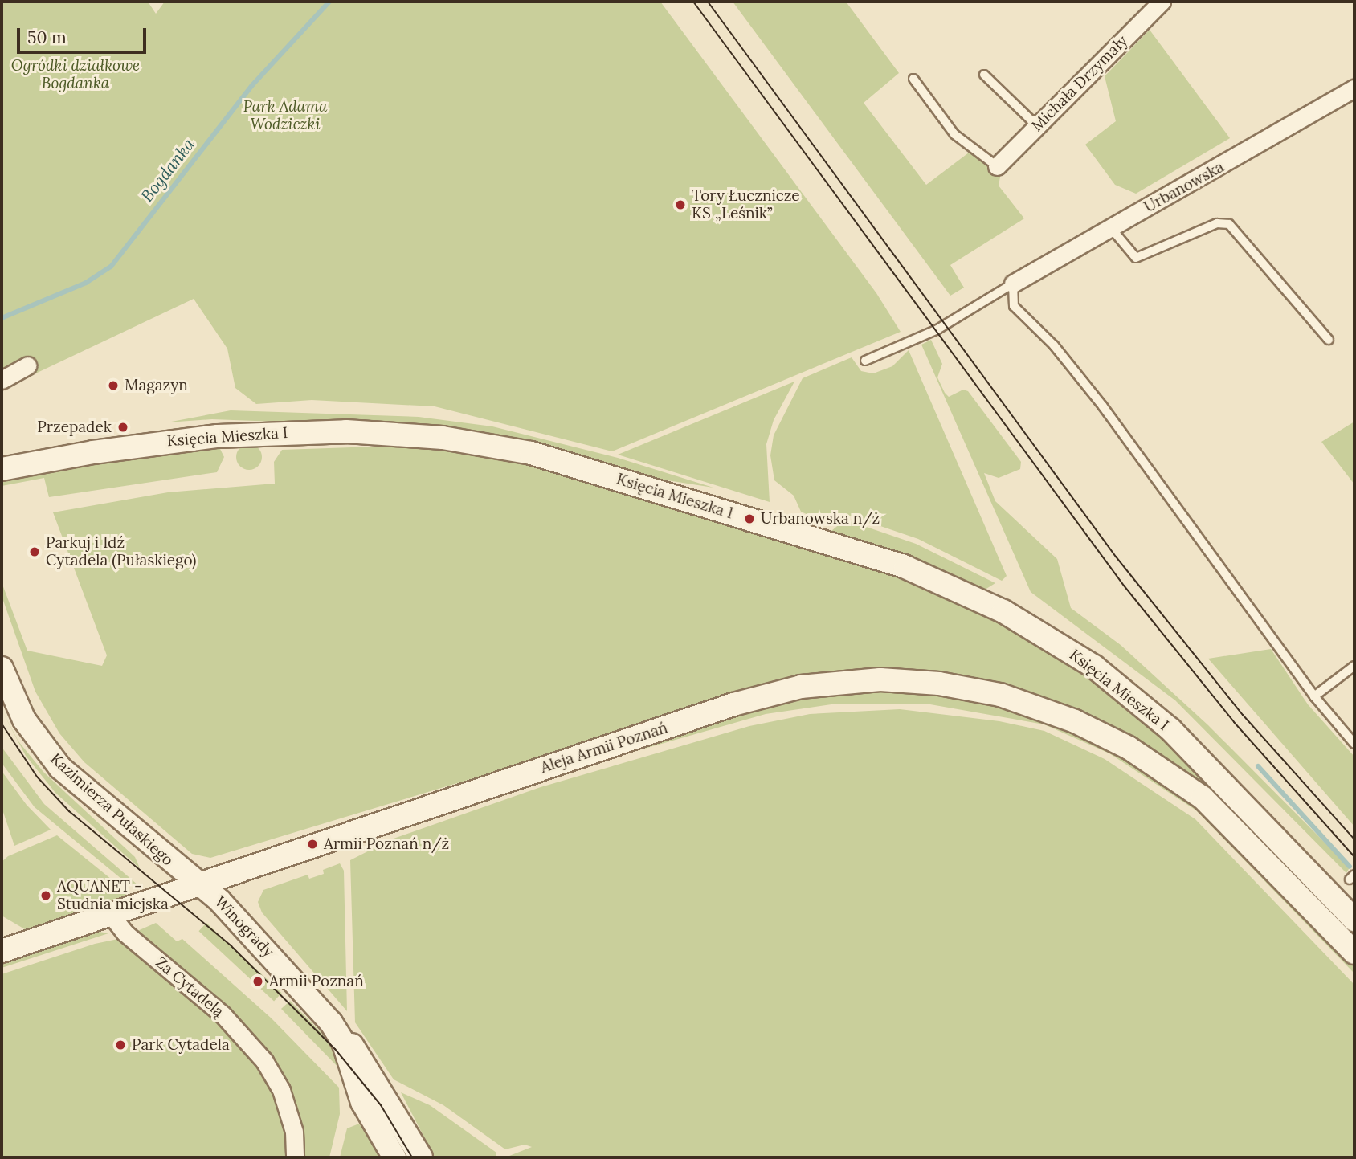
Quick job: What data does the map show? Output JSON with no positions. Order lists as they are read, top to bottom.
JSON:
{
  "streets": {
    "street": [
      "Michała Drzymały",
      "Urbanowska",
      "Księcia Mieszka I",
      "Aleja Armii Poznań",
      "Kazimierza Pułaskiego",
      "Winogrady",
      "Za Cytadelą"
    ]
  },
  "crossings": [
    ["Aleja Armii Poznań", "Kazimierza Pułaskiego"],
    ["Aleja Armii Poznań", "Winogrady"],
    ["Aleja Armii Poznań", "Za Cytadelą"],
    ["Kazimierza Pułaskiego", "Winogrady"]
  ],
  "water": ["Bogdanka"],
  "parks": ["Ogródki działkowe Bogdanka", "Park Adama Wodziczki"],
  "places": [
    "Tory Łucznicze KS „Leśnik”",
    "Magazyn",
    "Przepadek",
    "Urbanowska n/ż",
    "Parkuj i Idź Cytadela (Pułaskiego)",
    "Armii Poznań n/ż",
    "AQUANET - Studnia miejska",
    "Armii Poznań",
    "Park Cytadela"
  ],
  "scale_bar": "50 m"
}
